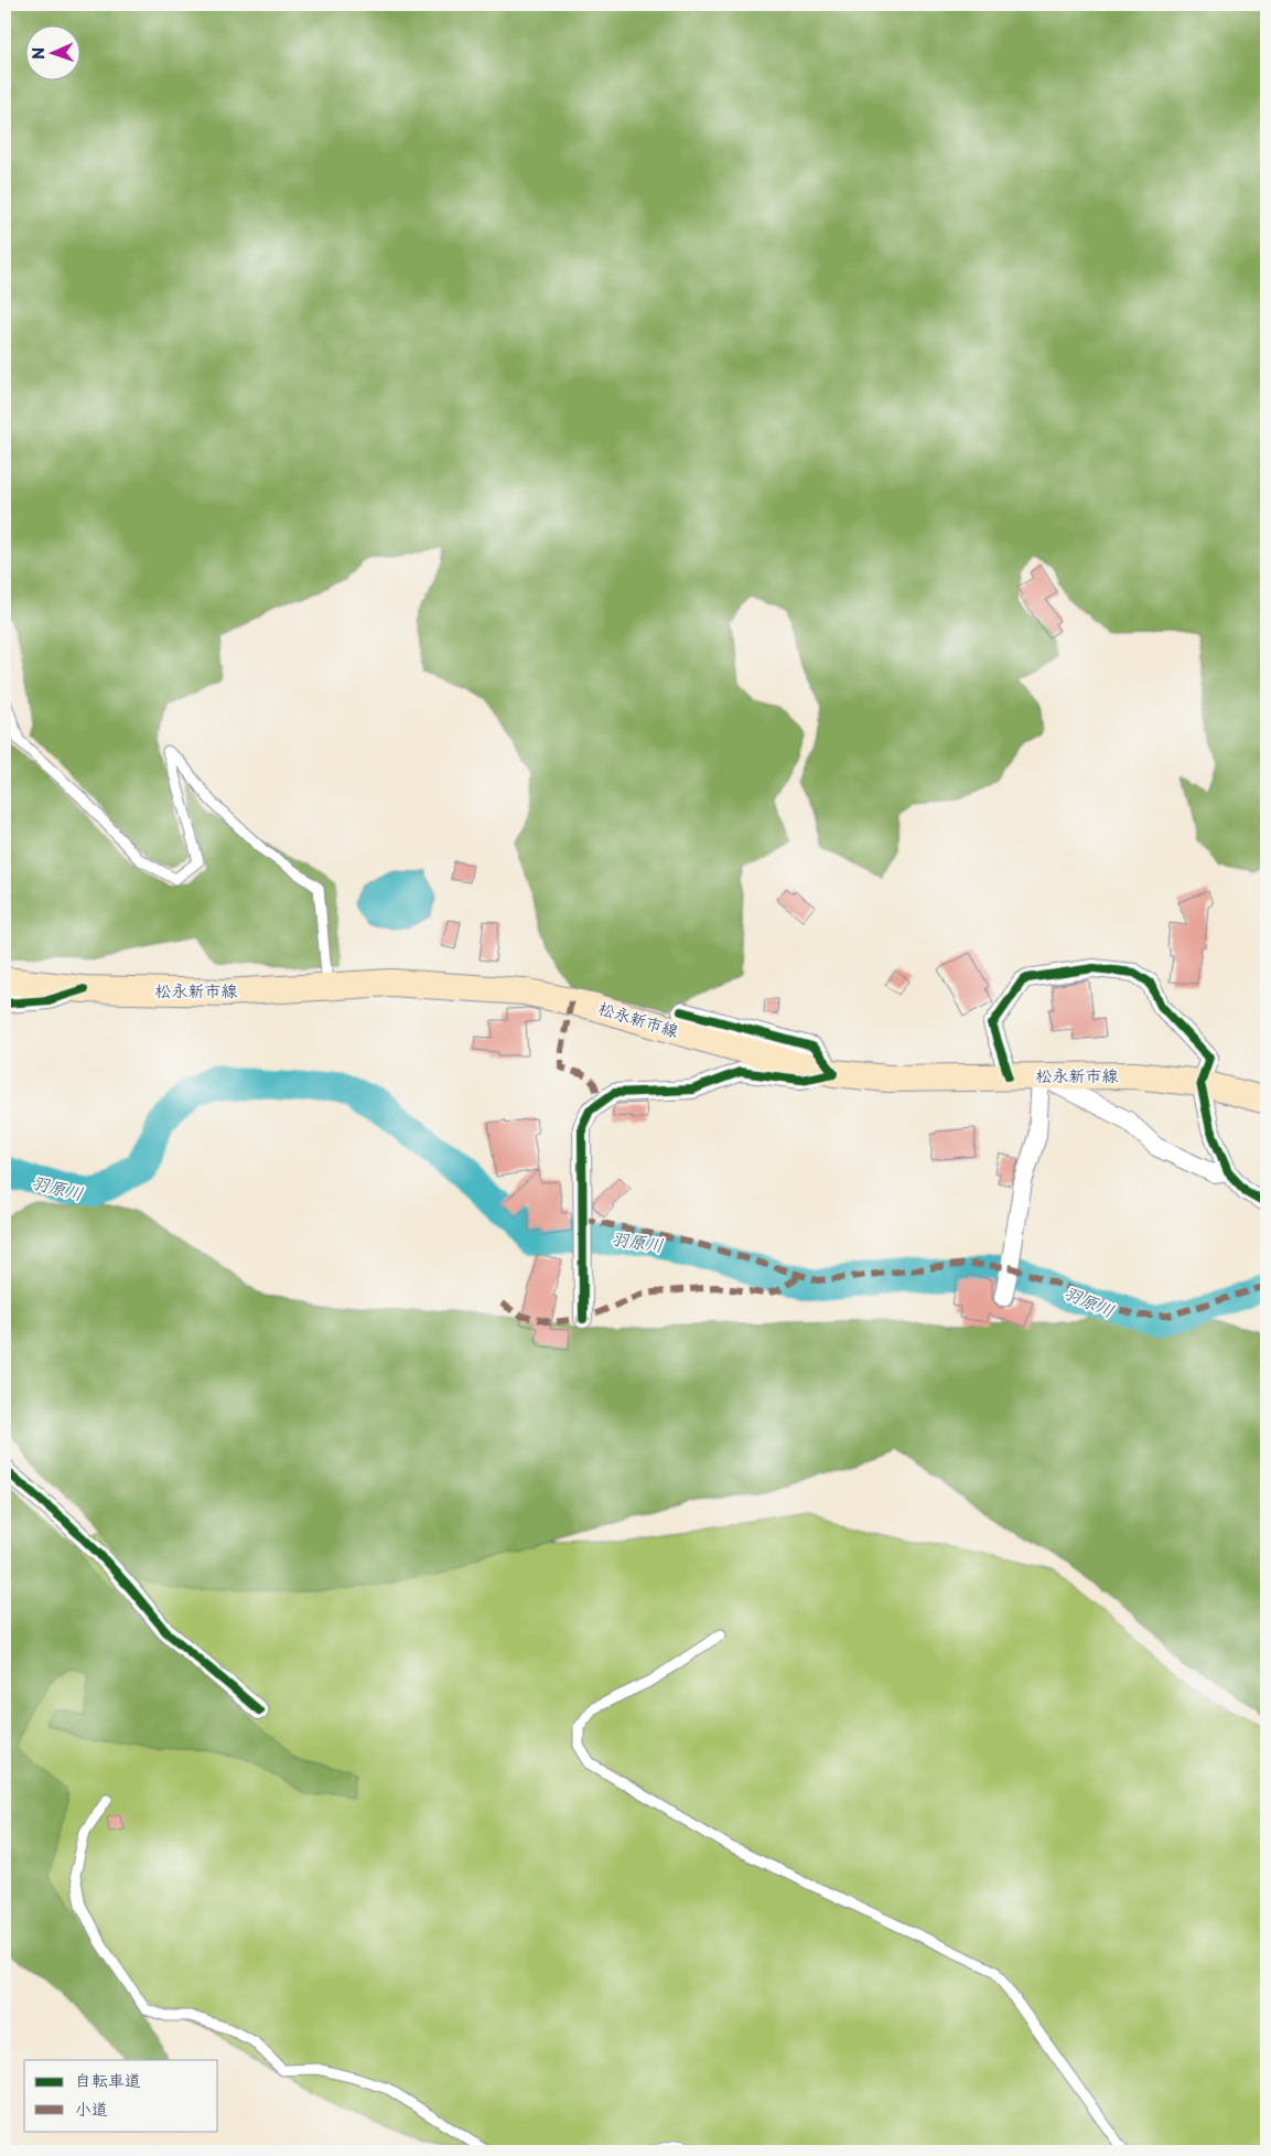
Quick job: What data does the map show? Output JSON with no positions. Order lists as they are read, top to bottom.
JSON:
{
  "streets": {
    "main road": ["松永新市線"]
  },
  "water": ["羽原川"],
  "legend": ["自転車道", "小道"],
  "north": "left"
}
